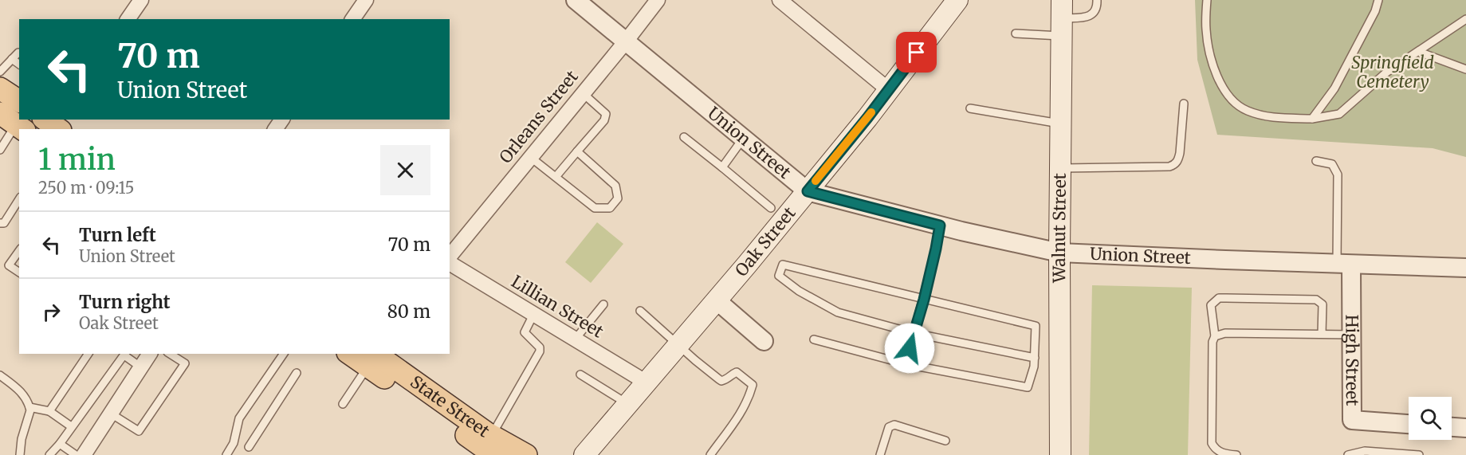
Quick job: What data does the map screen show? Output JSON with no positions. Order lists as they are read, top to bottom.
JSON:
{
  "streets": {
    "main road": ["Walnut Street", "Oak Street", "State Street"],
    "street": [
      "Orleans Street",
      "Union Street",
      "Lillian Street",
      "High Street"
    ]
  },
  "crossings": [
    ["Orleans Street", "Union Street"],
    ["Union Street", "Walnut Street"],
    ["Union Street", "Oak Street"],
    ["Union Street", "High Street"],
    ["Oak Street", "Lillian Street"]
  ],
  "parks": ["Springfield Cemetery"],
  "page": {
    "turn": ["70 m", "Union Street"],
    "heading": ["1 min", "250 m · 09:15"],
    "list": [
      {
        "name": "Turn left",
        "note": "Union Street",
        "value": "70 m"
      },
      {
        "name": "Turn right",
        "note": "Oak Street",
        "value": "80 m"
      }
    ]
  }
}
